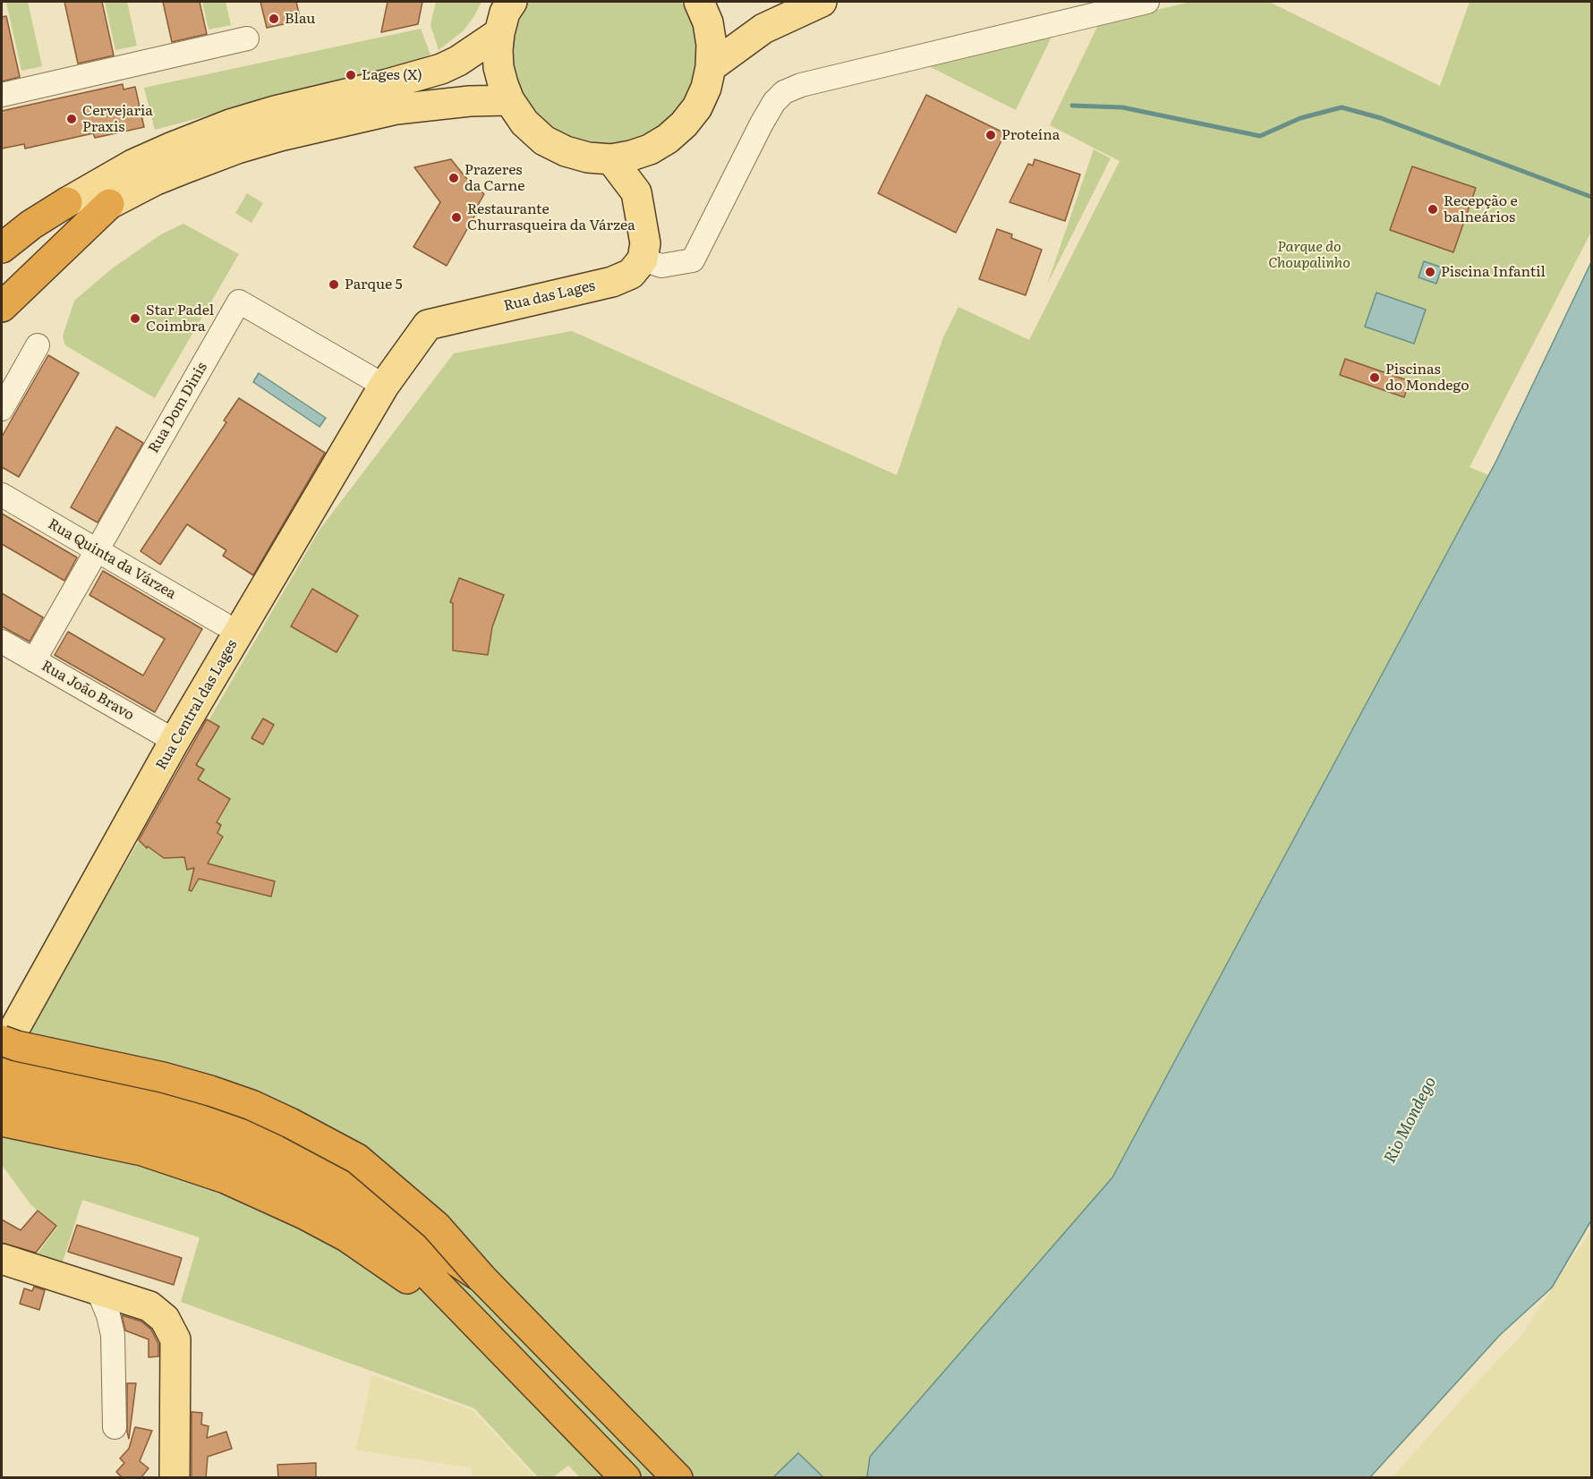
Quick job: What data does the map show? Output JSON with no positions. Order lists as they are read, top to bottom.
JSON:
{
  "streets": {
    "main road": ["Rua das Lages", "Rua Central das Lages"],
    "street": ["Rua Dom Dinis", "Rua Quinta da Várzea", "Rua João Bravo"]
  },
  "crossings": [
    ["Rua das Lages", "Rua Dom Dinis"],
    ["Rua das Lages", "Rua Central das Lages"],
    ["Rua Dom Dinis", "Rua Quinta da Várzea"],
    ["Rua Dom Dinis", "Rua João Bravo"],
    ["Rua Dom Dinis", "Rua Central das Lages"],
    ["Rua João Bravo", "Rua Central das Lages"]
  ],
  "water": ["Rio Mondego"],
  "parks": ["Parque do Choupalinho"],
  "places": [
    "Blau",
    "Lages (X)",
    "Cervejaria Praxis",
    "Proteína",
    "Prazeres da Carne",
    "Recepção e balneários",
    "Restaurante Churrasqueira da Várzea",
    "Piscina Infantil",
    "Parque 5",
    "Star Padel Coimbra",
    "Piscinas do Mondego"
  ]
}
